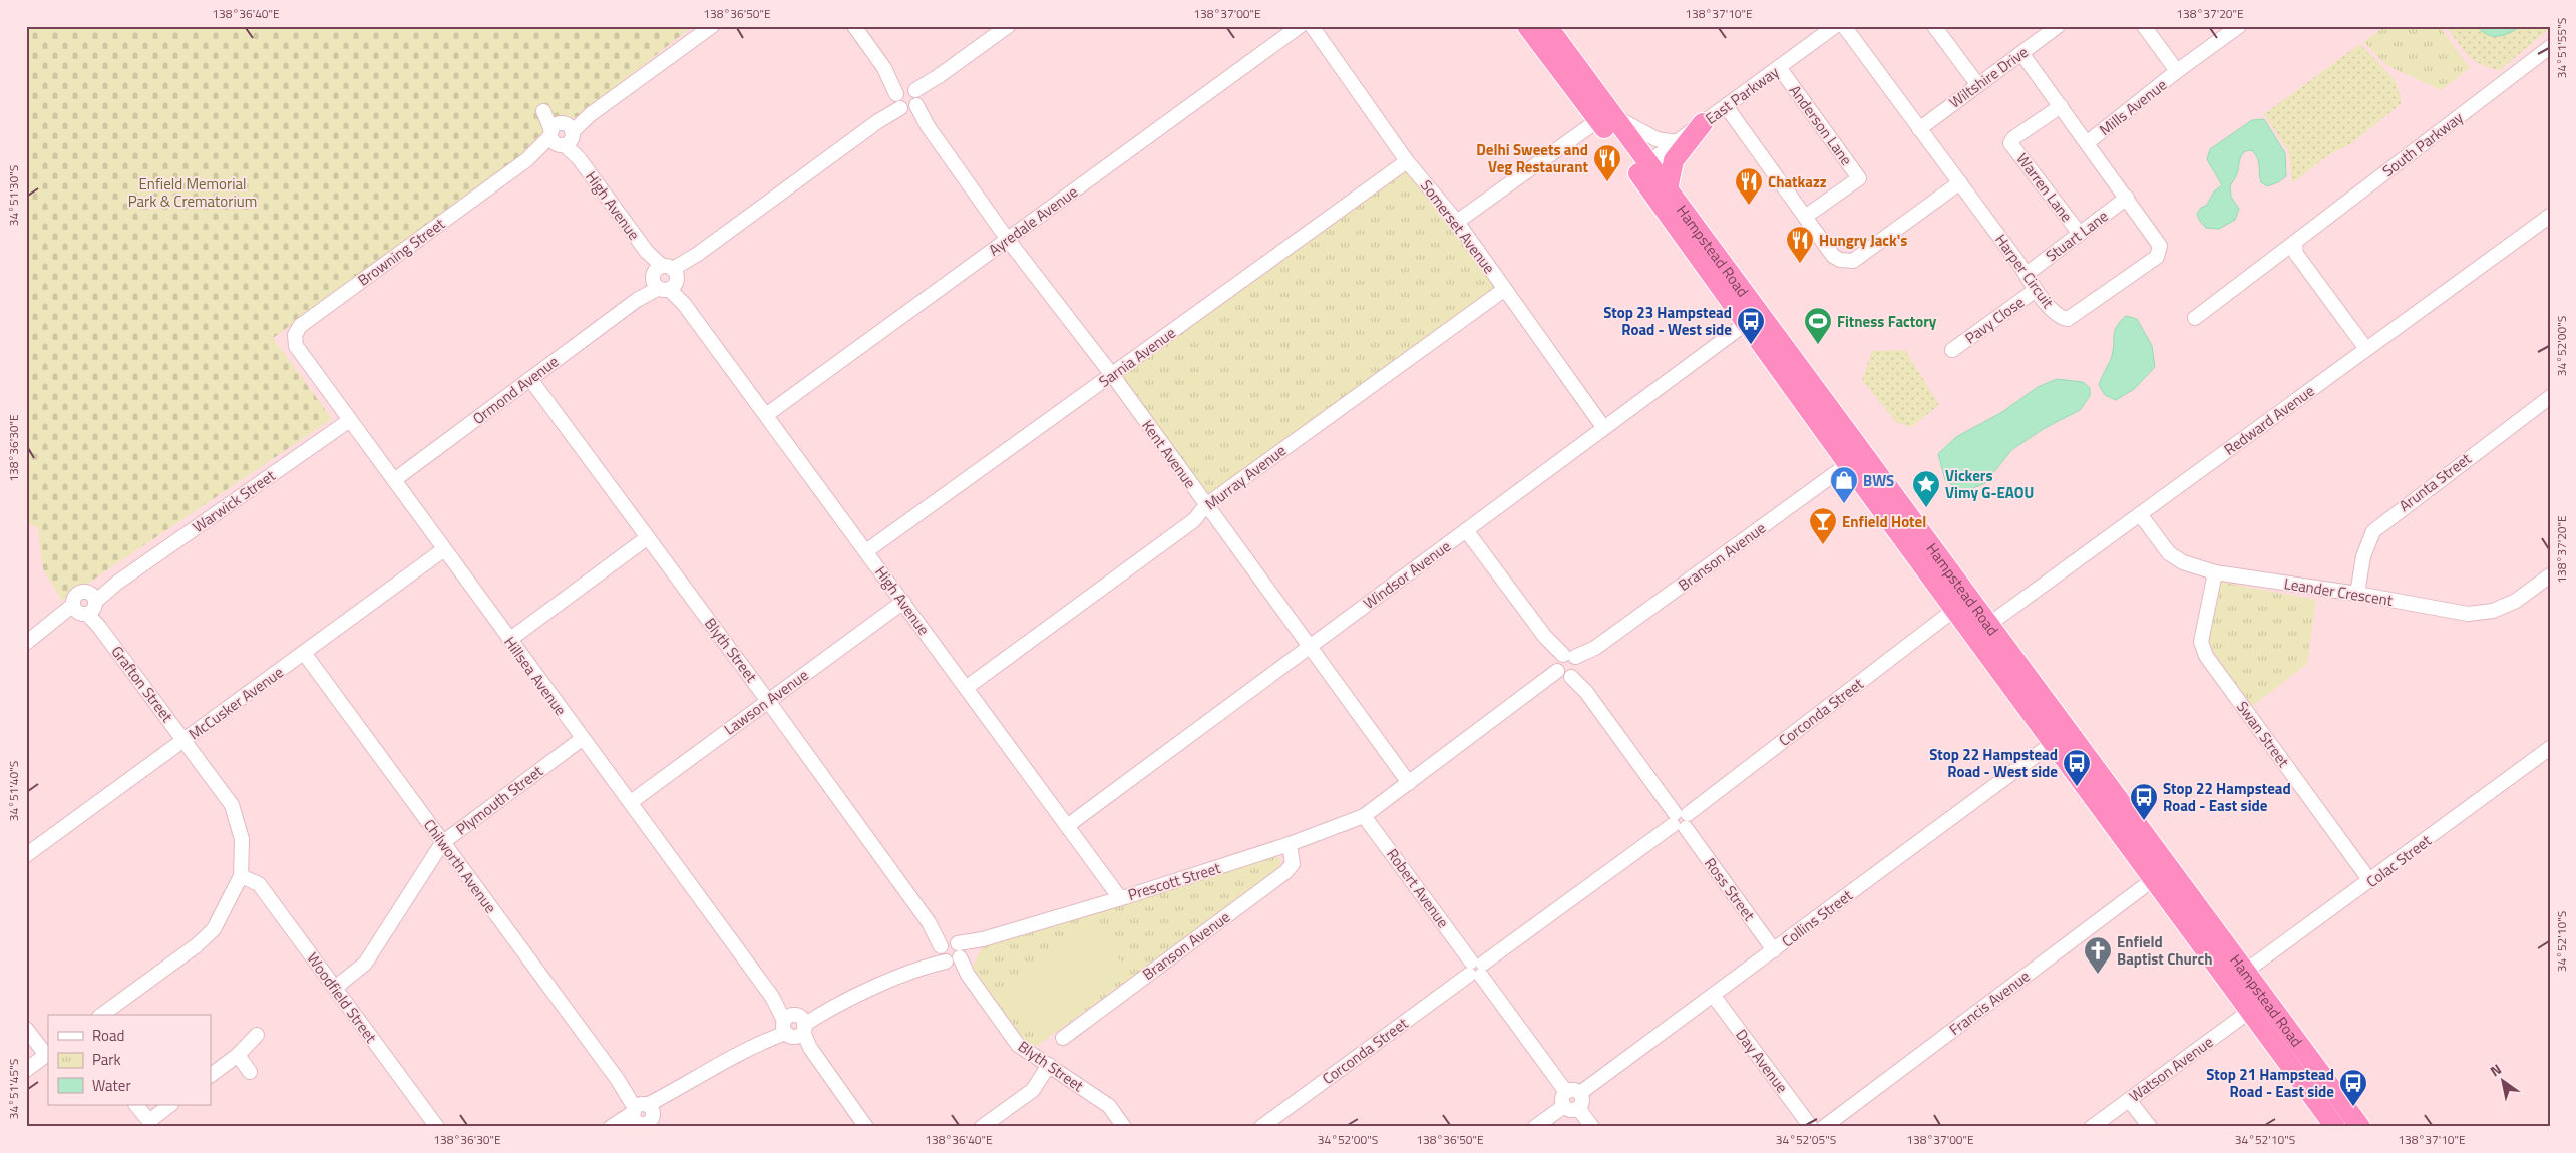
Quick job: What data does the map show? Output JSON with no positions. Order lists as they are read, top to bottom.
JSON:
{
  "streets": {
    "highway": ["Hampstead Road"],
    "street": [
      "Wiltshire Drive",
      "East Parkway",
      "Mills Avenue",
      "Anderson Lane",
      "South Parkway",
      "Warren Lane",
      "High Avenue",
      "Ayredale Avenue",
      "Somerset Avenue",
      "Stuart Lane",
      "Browning Street",
      "Harper Circuit",
      "Pavy Close",
      "Sarnia Avenue",
      "Ormond Avenue",
      "Redward Avenue",
      "Kent Avenue",
      "Murray Avenue",
      "Arunta Street",
      "Warwick Street",
      "Branson Avenue",
      "Windsor Avenue",
      "Leander Crescent",
      "Blyth Street",
      "Hillsea Avenue",
      "Grafton Street",
      "Lawson Avenue",
      "McCusker Avenue",
      "Corconda Street",
      "Swan Street",
      "Plymouth Street",
      "Colac Street",
      "Chilworth Avenue",
      "Prescott Street",
      "Robert Avenue",
      "Ross Street",
      "Collins Street",
      "Woodfield Street",
      "Francis Avenue",
      "Day Avenue",
      "Watson Avenue"
    ]
  },
  "crossings": [
    ["Wiltshire Drive", "Harper Circuit"],
    ["East Parkway", "Anderson Lane"],
    ["East Parkway", "Hampstead Road"],
    ["Mills Avenue", "Harper Circuit"],
    ["Warren Lane", "Stuart Lane"],
    ["Warren Lane", "Harper Circuit"],
    ["High Avenue", "Ayredale Avenue"],
    ["High Avenue", "Browning Street"],
    ["High Avenue", "Sarnia Avenue"],
    ["High Avenue", "Ormond Avenue"],
    ["High Avenue", "Murray Avenue"],
    ["High Avenue", "Windsor Avenue"],
    ["High Avenue", "Lawson Avenue"],
    ["High Avenue", "Prescott Street"],
    ["Ayredale Avenue", "Kent Avenue"],
    ["Somerset Avenue", "Sarnia Avenue"],
    ["Somerset Avenue", "Murray Avenue"],
    ["Somerset Avenue", "Windsor Avenue"],
    ["Stuart Lane", "Harper Circuit"],
    ["Hampstead Road", "Redward Avenue"],
    ["Hampstead Road", "Branson Avenue"],
    ["Hampstead Road", "Windsor Avenue"],
    ["Hampstead Road", "Corconda Street"],
    ["Hampstead Road", "Colac Street"],
    ["Hampstead Road", "Collins Street"],
    ["Hampstead Road", "Francis Avenue"],
    ["Hampstead Road", "Watson Avenue"],
    ["Browning Street", "Hillsea Avenue"],
    ["Harper Circuit", "Pavy Close"],
    ["Sarnia Avenue", "Kent Avenue"],
    ["Ormond Avenue", "Kent Avenue"],
    ["Ormond Avenue", "Blyth Street"],
    ["Ormond Avenue", "Hillsea Avenue"],
    ["Redward Avenue", "Leander Crescent"],
    ["Kent Avenue", "Murray Avenue"],
    ["Kent Avenue", "Branson Avenue"],
    ["Kent Avenue", "Windsor Avenue"],
    ["Arunta Street", "Leander Crescent"],
    ["Warwick Street", "Hillsea Avenue"],
    ["Warwick Street", "Grafton Street"],
    ["Branson Avenue", "Prescott Street"],
    ["Branson Avenue", "Robert Avenue"],
    ["Branson Avenue", "Ross Street"],
    ["Windsor Avenue", "Ross Street"],
    ["Leander Crescent", "Swan Street"],
    ["Blyth Street", "Lawson Avenue"],
    ["Blyth Street", "Prescott Street"],
    ["Hillsea Avenue", "Lawson Avenue"],
    ["Hillsea Avenue", "McCusker Avenue"],
    ["Hillsea Avenue", "Plymouth Street"],
    ["Hillsea Avenue", "Prescott Street"],
    ["Grafton Street", "McCusker Avenue"],
    ["Grafton Street", "Woodfield Street"],
    ["McCusker Avenue", "Chilworth Avenue"],
    ["Corconda Street", "Robert Avenue"],
    ["Corconda Street", "Ross Street"],
    ["Swan Street", "Colac Street"],
    ["Plymouth Street", "Chilworth Avenue"],
    ["Plymouth Street", "Woodfield Street"],
    ["Chilworth Avenue", "Prescott Street"],
    ["Prescott Street", "Robert Avenue"],
    ["Robert Avenue", "Collins Street"],
    ["Ross Street", "Collins Street"],
    ["Collins Street", "Day Avenue"]
  ],
  "parks": ["Enfield Memorial Park & Crematorium"],
  "places": {
    "restaurant": ["Delhi Sweets and Veg Restaurant", "Chatkazz", "Hungry Jack's"],
    "bus stop": [
      "Stop 23 Hampstead Road - West side",
      "Stop 22 Hampstead Road - West side",
      "Stop 22 Hampstead Road - East side",
      "Stop 21 Hampstead Road - East side"
    ],
    "sports": ["Fitness Factory"],
    "shop": ["BWS"],
    "place": ["Vickers Vimy G-EAOU"],
    "bar": ["Enfield Hotel"],
    "church": ["Enfield Baptist Church"]
  },
  "legend": ["Road", "Park", "Water"],
  "north": "top left",
  "coordinates": [
    "138°36'40\"E",
    "138°36'50\"E",
    "138°37'00\"E",
    "138°37'10\"E",
    "138°37'20\"E",
    "34°51'55\"S",
    "34°51'30\"S",
    "34°52'00\"S",
    "138°36'30\"E",
    "34°51'40\"S",
    "34°52'10\"S",
    "34°51'45\"S",
    "34°52'05\"S"
  ]
}
